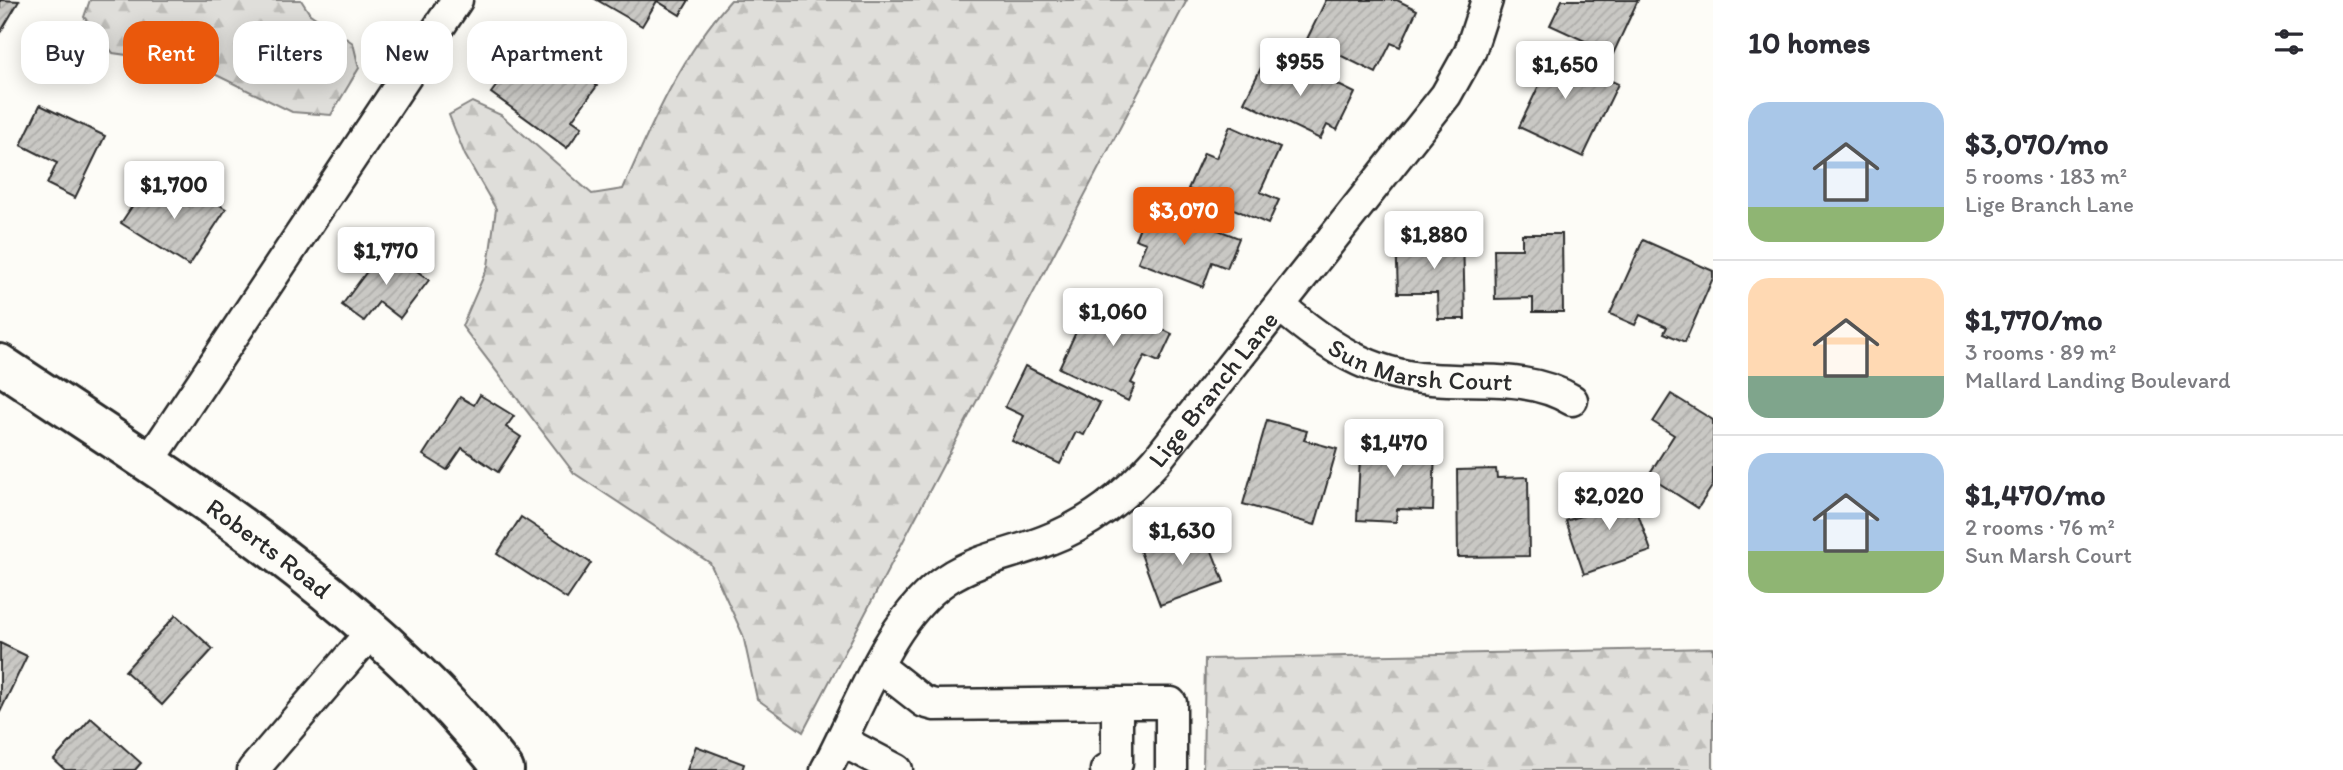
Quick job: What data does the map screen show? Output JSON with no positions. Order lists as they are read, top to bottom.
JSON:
{
  "streets": {
    "main road": ["Roberts Road"],
    "street": ["Sun Marsh Court", "Lige Branch Lane"]
  },
  "crossings": [
    ["Sun Marsh Court", "Lige Branch Lane"]
  ],
  "page": {
    "heading": "10 homes",
    "chip": [
      "Buy",
      "Rent",
      "Filters",
      "New",
      "Apartment"
    ],
    "price": [
      "$955",
      "$1,650",
      "$1,700",
      "$3,070",
      "$1,880",
      "$1,770",
      "$1,060",
      "$1,470",
      "$2,020",
      "$1,630"
    ],
    "list": [
      {
        "name": "$3,070/mo",
        "note": "5 rooms · 183 m² · Lige Branch Lane"
      },
      {
        "name": "$1,770/mo",
        "note": "3 rooms · 89 m² · Mallard Landing Boulevard"
      },
      {
        "name": "$1,470/mo",
        "note": "2 rooms · 76 m² · Sun Marsh Court"
      }
    ]
  }
}
